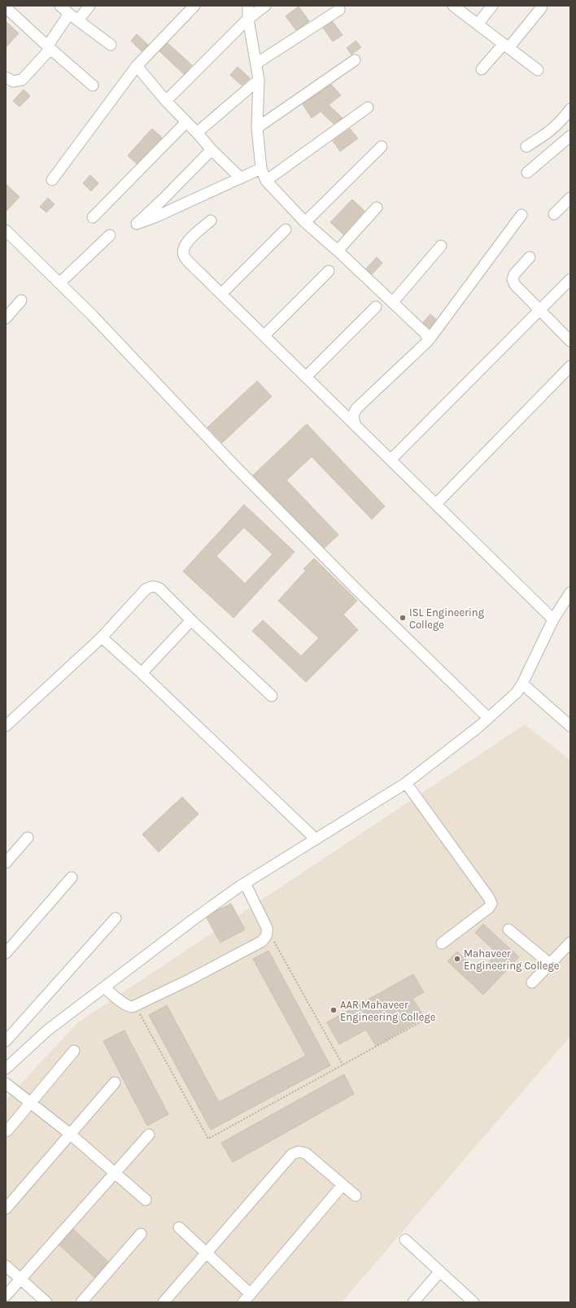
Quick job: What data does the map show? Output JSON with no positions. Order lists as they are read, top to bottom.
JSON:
{
  "places": ["ISL Engineering College", "Mahaveer Engineering College", "AAR Mahaveer Engineering College"]
}
